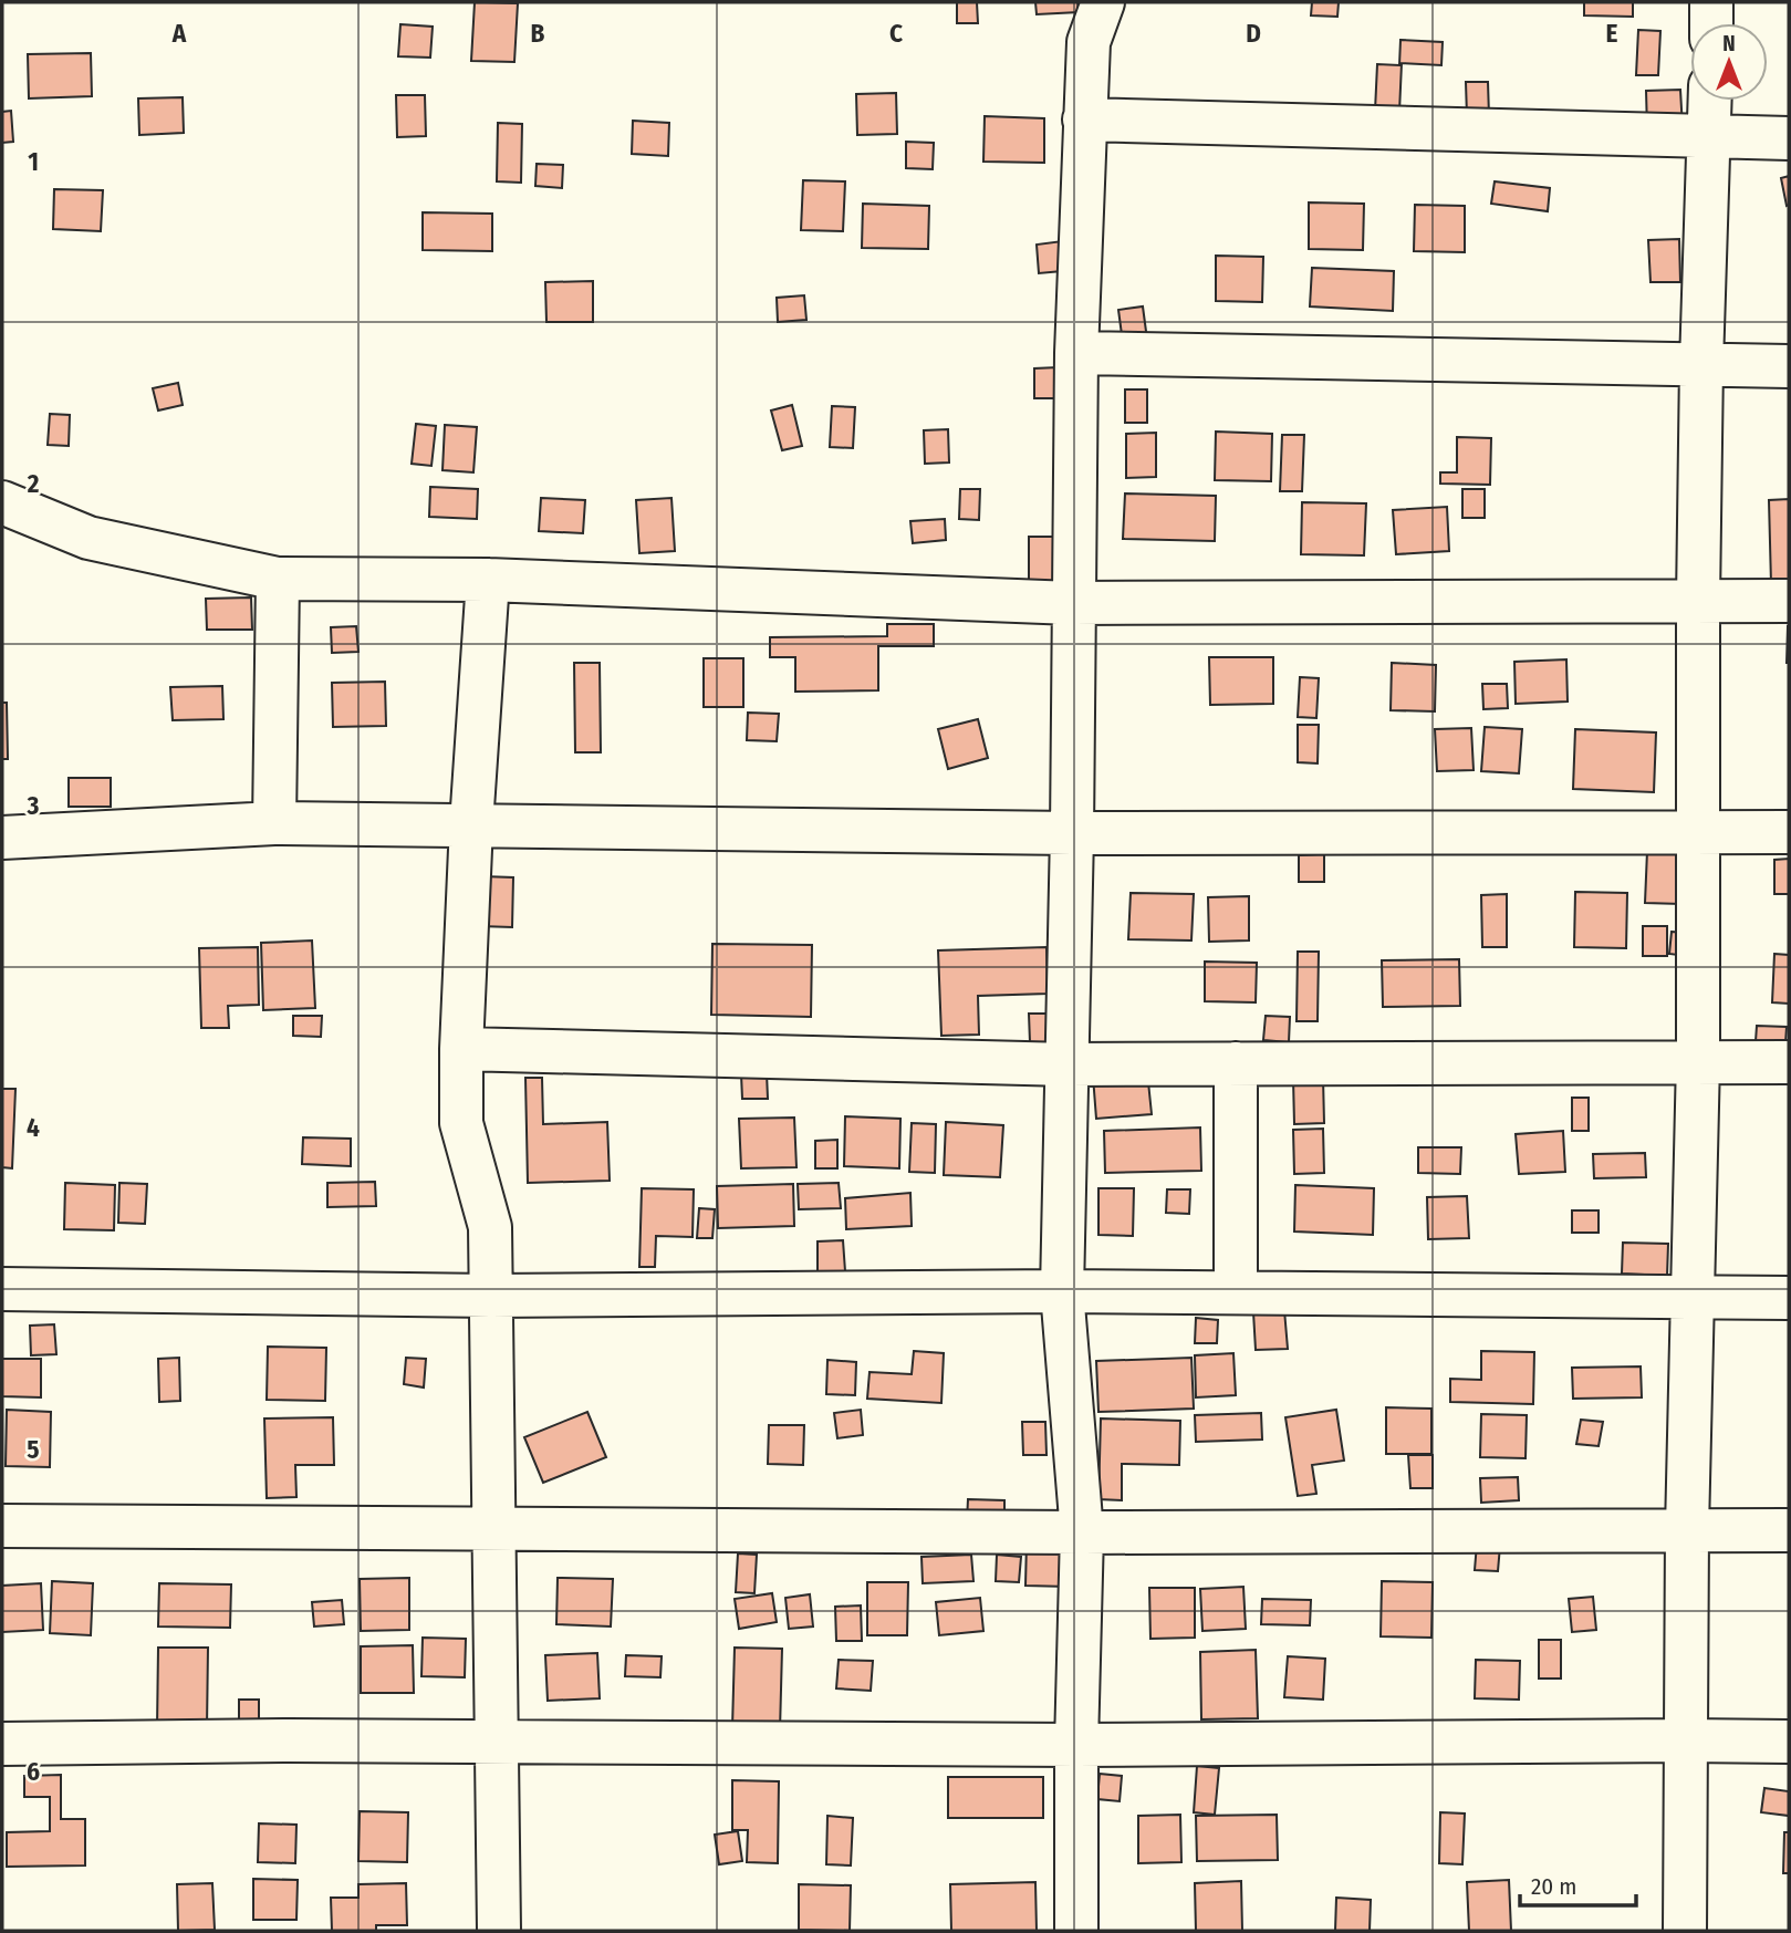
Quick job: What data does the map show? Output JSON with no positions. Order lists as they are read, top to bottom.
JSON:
{
  "scale_bar": "20 m",
  "north": "top",
  "grid": {
    "columns": [
      "A",
      "B",
      "C",
      "D",
      "E"
    ],
    "rows": [
      "1",
      "2",
      "3",
      "4",
      "5",
      "6"
    ]
  }
}
